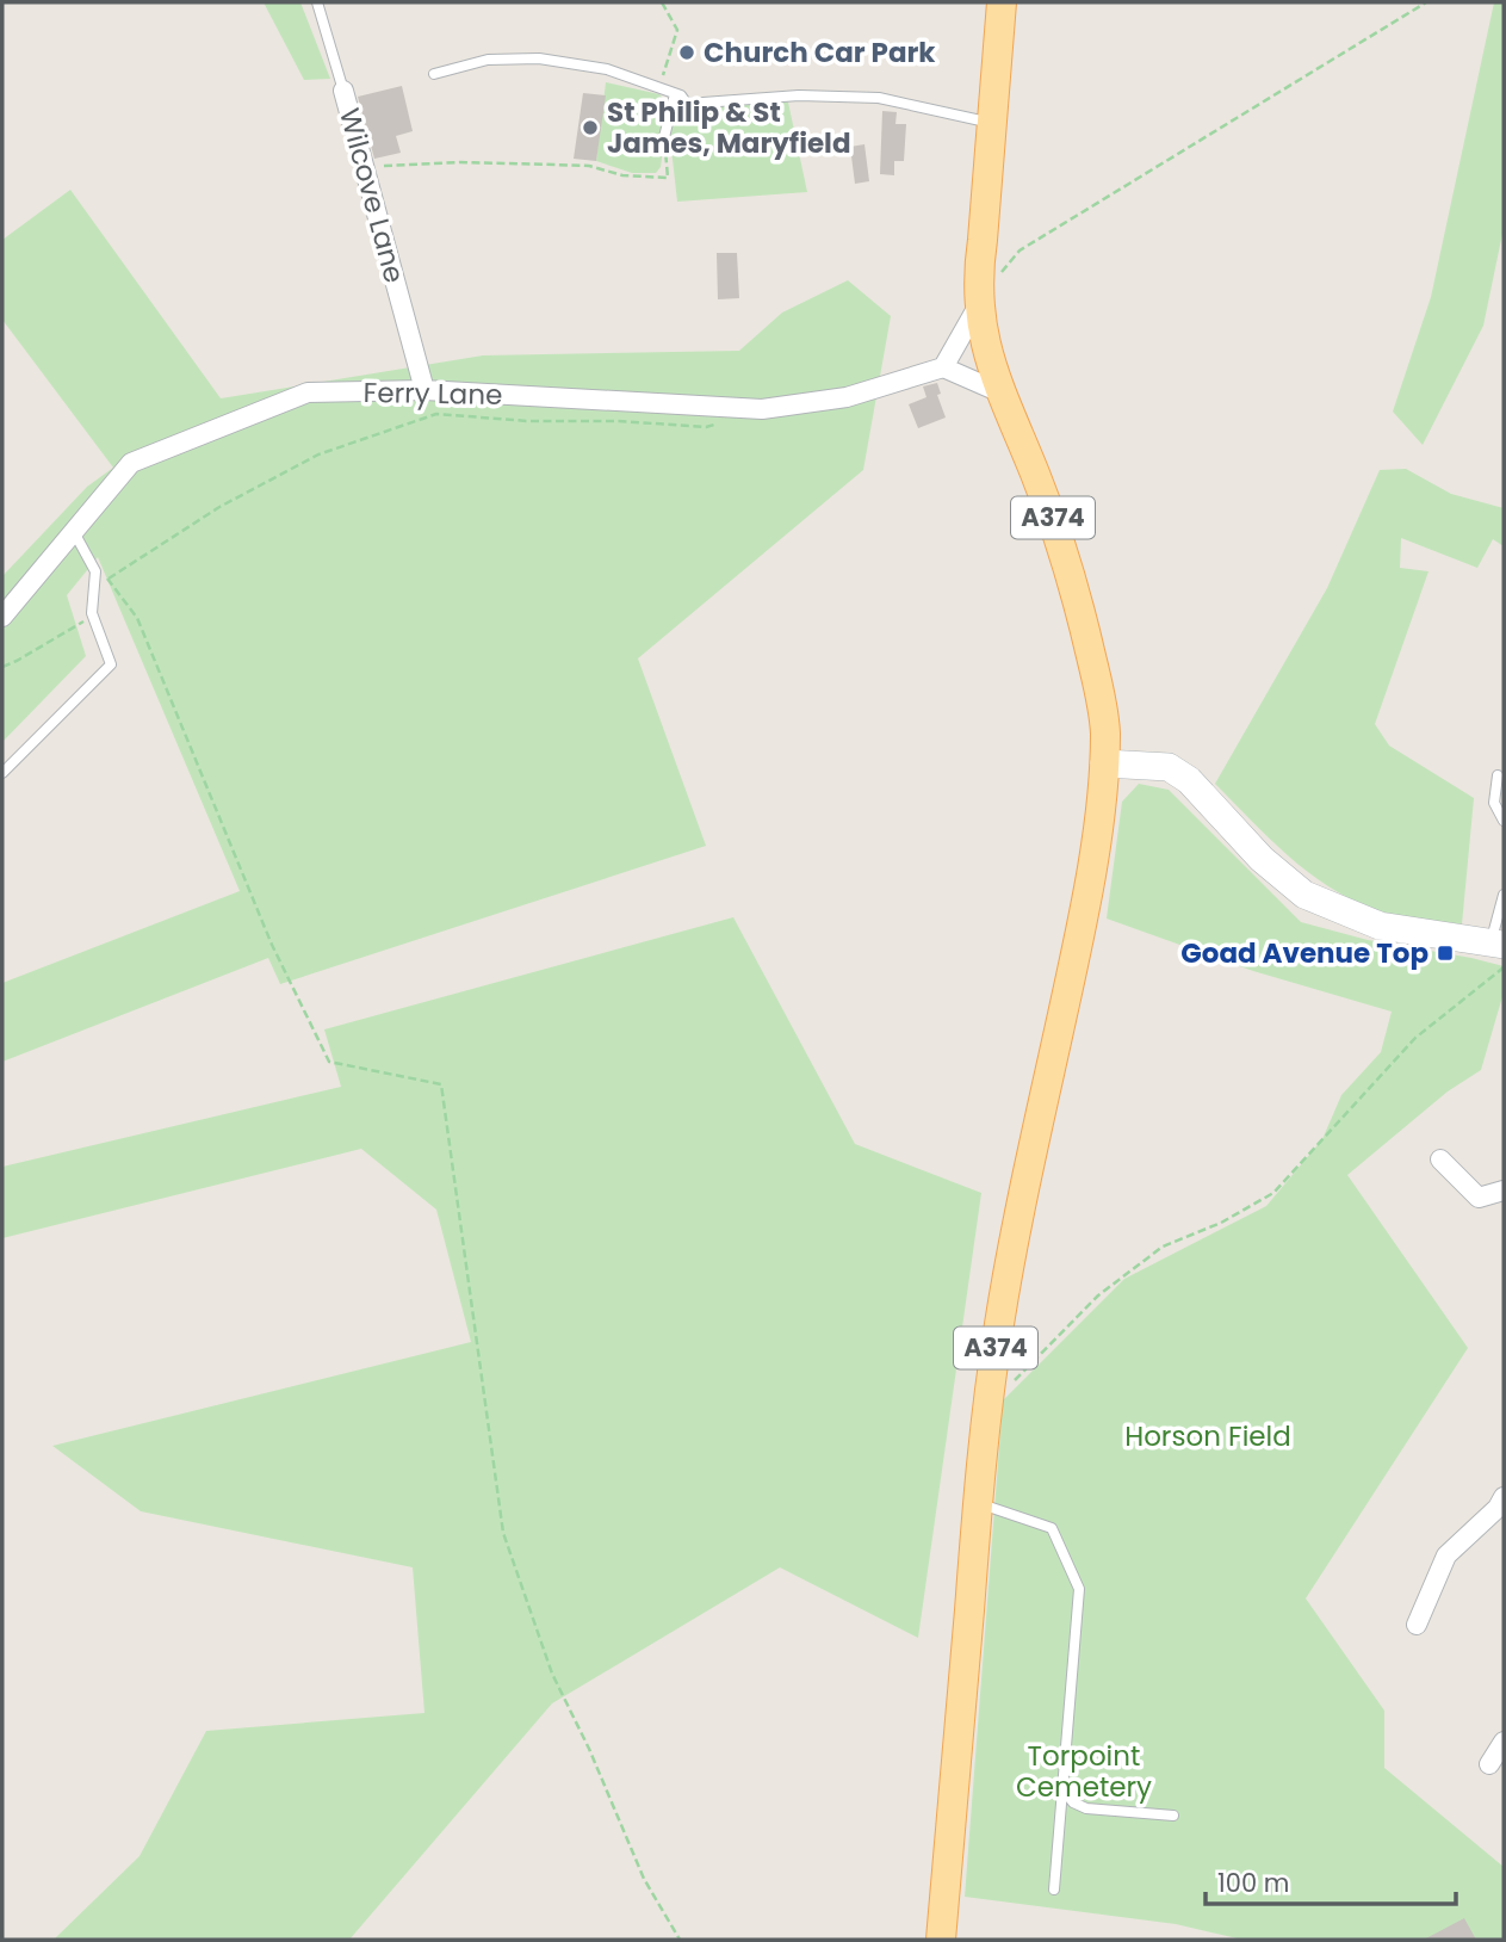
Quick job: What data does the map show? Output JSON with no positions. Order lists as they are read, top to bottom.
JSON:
{
  "streets": {
    "main road": ["A374"],
    "street": ["Wilcove Lane", "Ferry Lane"]
  },
  "crossings": [
    ["Wilcove Lane", "Ferry Lane"]
  ],
  "parks": ["Horson Field", "Torpoint Cemetery"],
  "places": {
    "other": ["Church Car Park", "St Philip & St James, Maryfield"],
    "transit": ["Goad Avenue Top"]
  },
  "scale_bar": "100 m"
}
